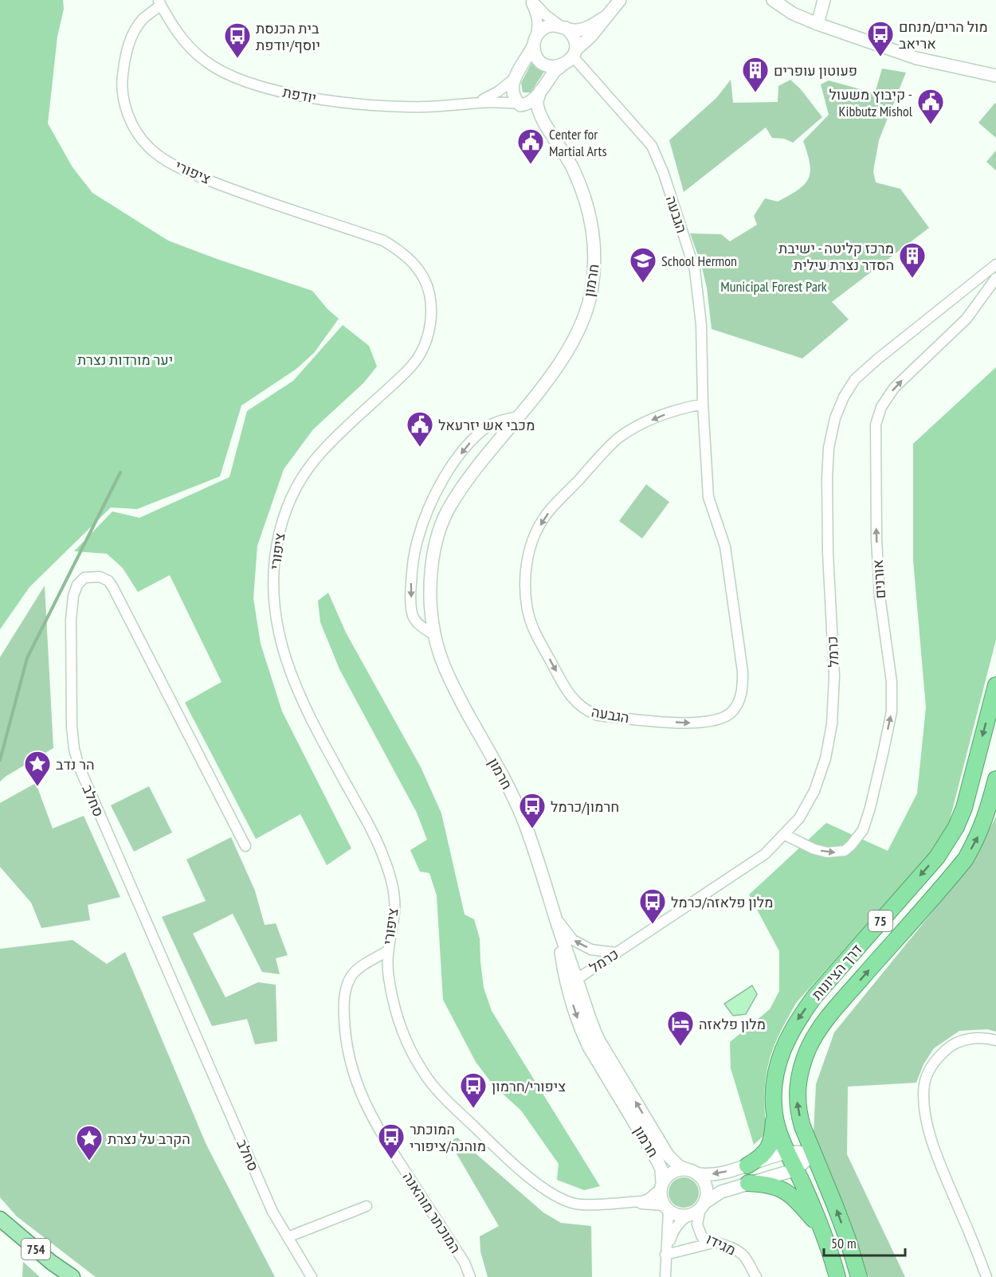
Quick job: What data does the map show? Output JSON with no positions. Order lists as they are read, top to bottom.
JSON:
{
  "streets": {
    "highway": ["75", "דרך הציונות"],
    "main road": ["754"],
    "street": [
      "יודפת",
      "ציפורי",
      "הגבעה",
      "חרמון",
      "אורנים",
      "כרמל",
      "סחלב",
      "המוכתר מוהאנה",
      "מגידו"
    ]
  },
  "crossings": [
    ["יודפת", "ציפורי"],
    ["יודפת", "חרמון"],
    ["ציפורי", "חרמון"],
    ["ציפורי", "המוכתר מוהאנה"],
    ["ציפורי", "מגידו"],
    ["חרמון", "כרמל"],
    ["חרמון", "מגידו"],
    ["אורנים", "כרמל"]
  ],
  "one_way": ["אורנים"],
  "parks": ["Municipal Forest Park", "יער מורדות נצרת"],
  "places": {
    "bus stop": [
      "מול הרים/מנחם אריאב",
      "בית הכנסת יוסף/יודפת",
      "חרמון/כרמל",
      "מלון פלאזה/כרמל",
      "ציפורי/חרמון",
      "המוכתר מוהנה/ציפורי"
    ],
    "building": ["פעוטון עופרים", "מרכז קליטה - ישיבת הסדר נצרת עילית"],
    "public building": ["קיבוץ משעול - Kibbutz Mishol", "Center for Martial Arts", "מכבי אש יזרעאל"],
    "school or university": ["School Hermon"],
    "place": ["הר נדב", "הקרב על נצרת"],
    "hotel": ["מלון פלאזה"]
  },
  "scale_bar": "50 m"
}
